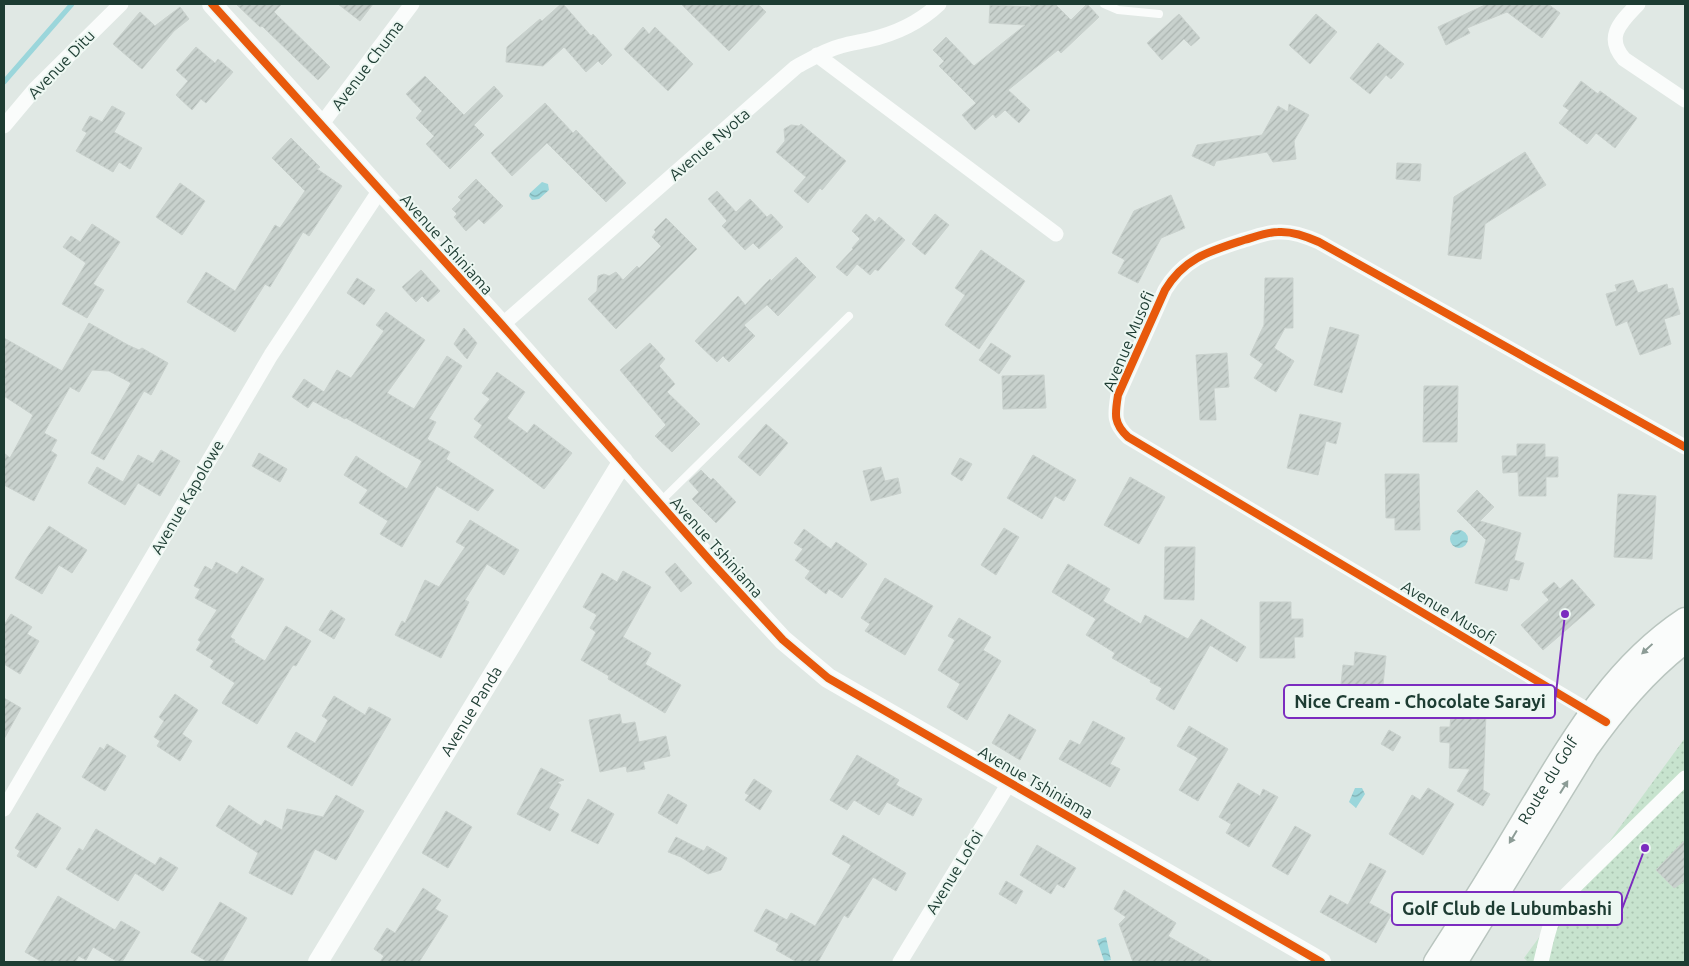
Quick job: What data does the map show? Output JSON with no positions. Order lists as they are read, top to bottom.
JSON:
{
  "streets": {
    "main road": ["Route du Golf"],
    "street": [
      "Avenue Ditu",
      "Avenue Chuma",
      "Avenue Nyota",
      "Avenue Tshiniama",
      "Avenue Musofi",
      "Avenue Kapolowe",
      "Avenue Panda",
      "Avenue Lofoi"
    ]
  },
  "crossings": [
    ["Avenue Chuma", "Avenue Tshiniama"],
    ["Avenue Nyota", "Avenue Tshiniama"],
    ["Avenue Tshiniama", "Avenue Kapolowe"],
    ["Avenue Tshiniama", "Avenue Panda"],
    ["Avenue Tshiniama", "Avenue Lofoi"],
    ["Avenue Musofi", "Route du Golf"]
  ],
  "places": ["Nice Cream - Chocolate Sarayi", "Golf Club de Lubumbashi"]
}
